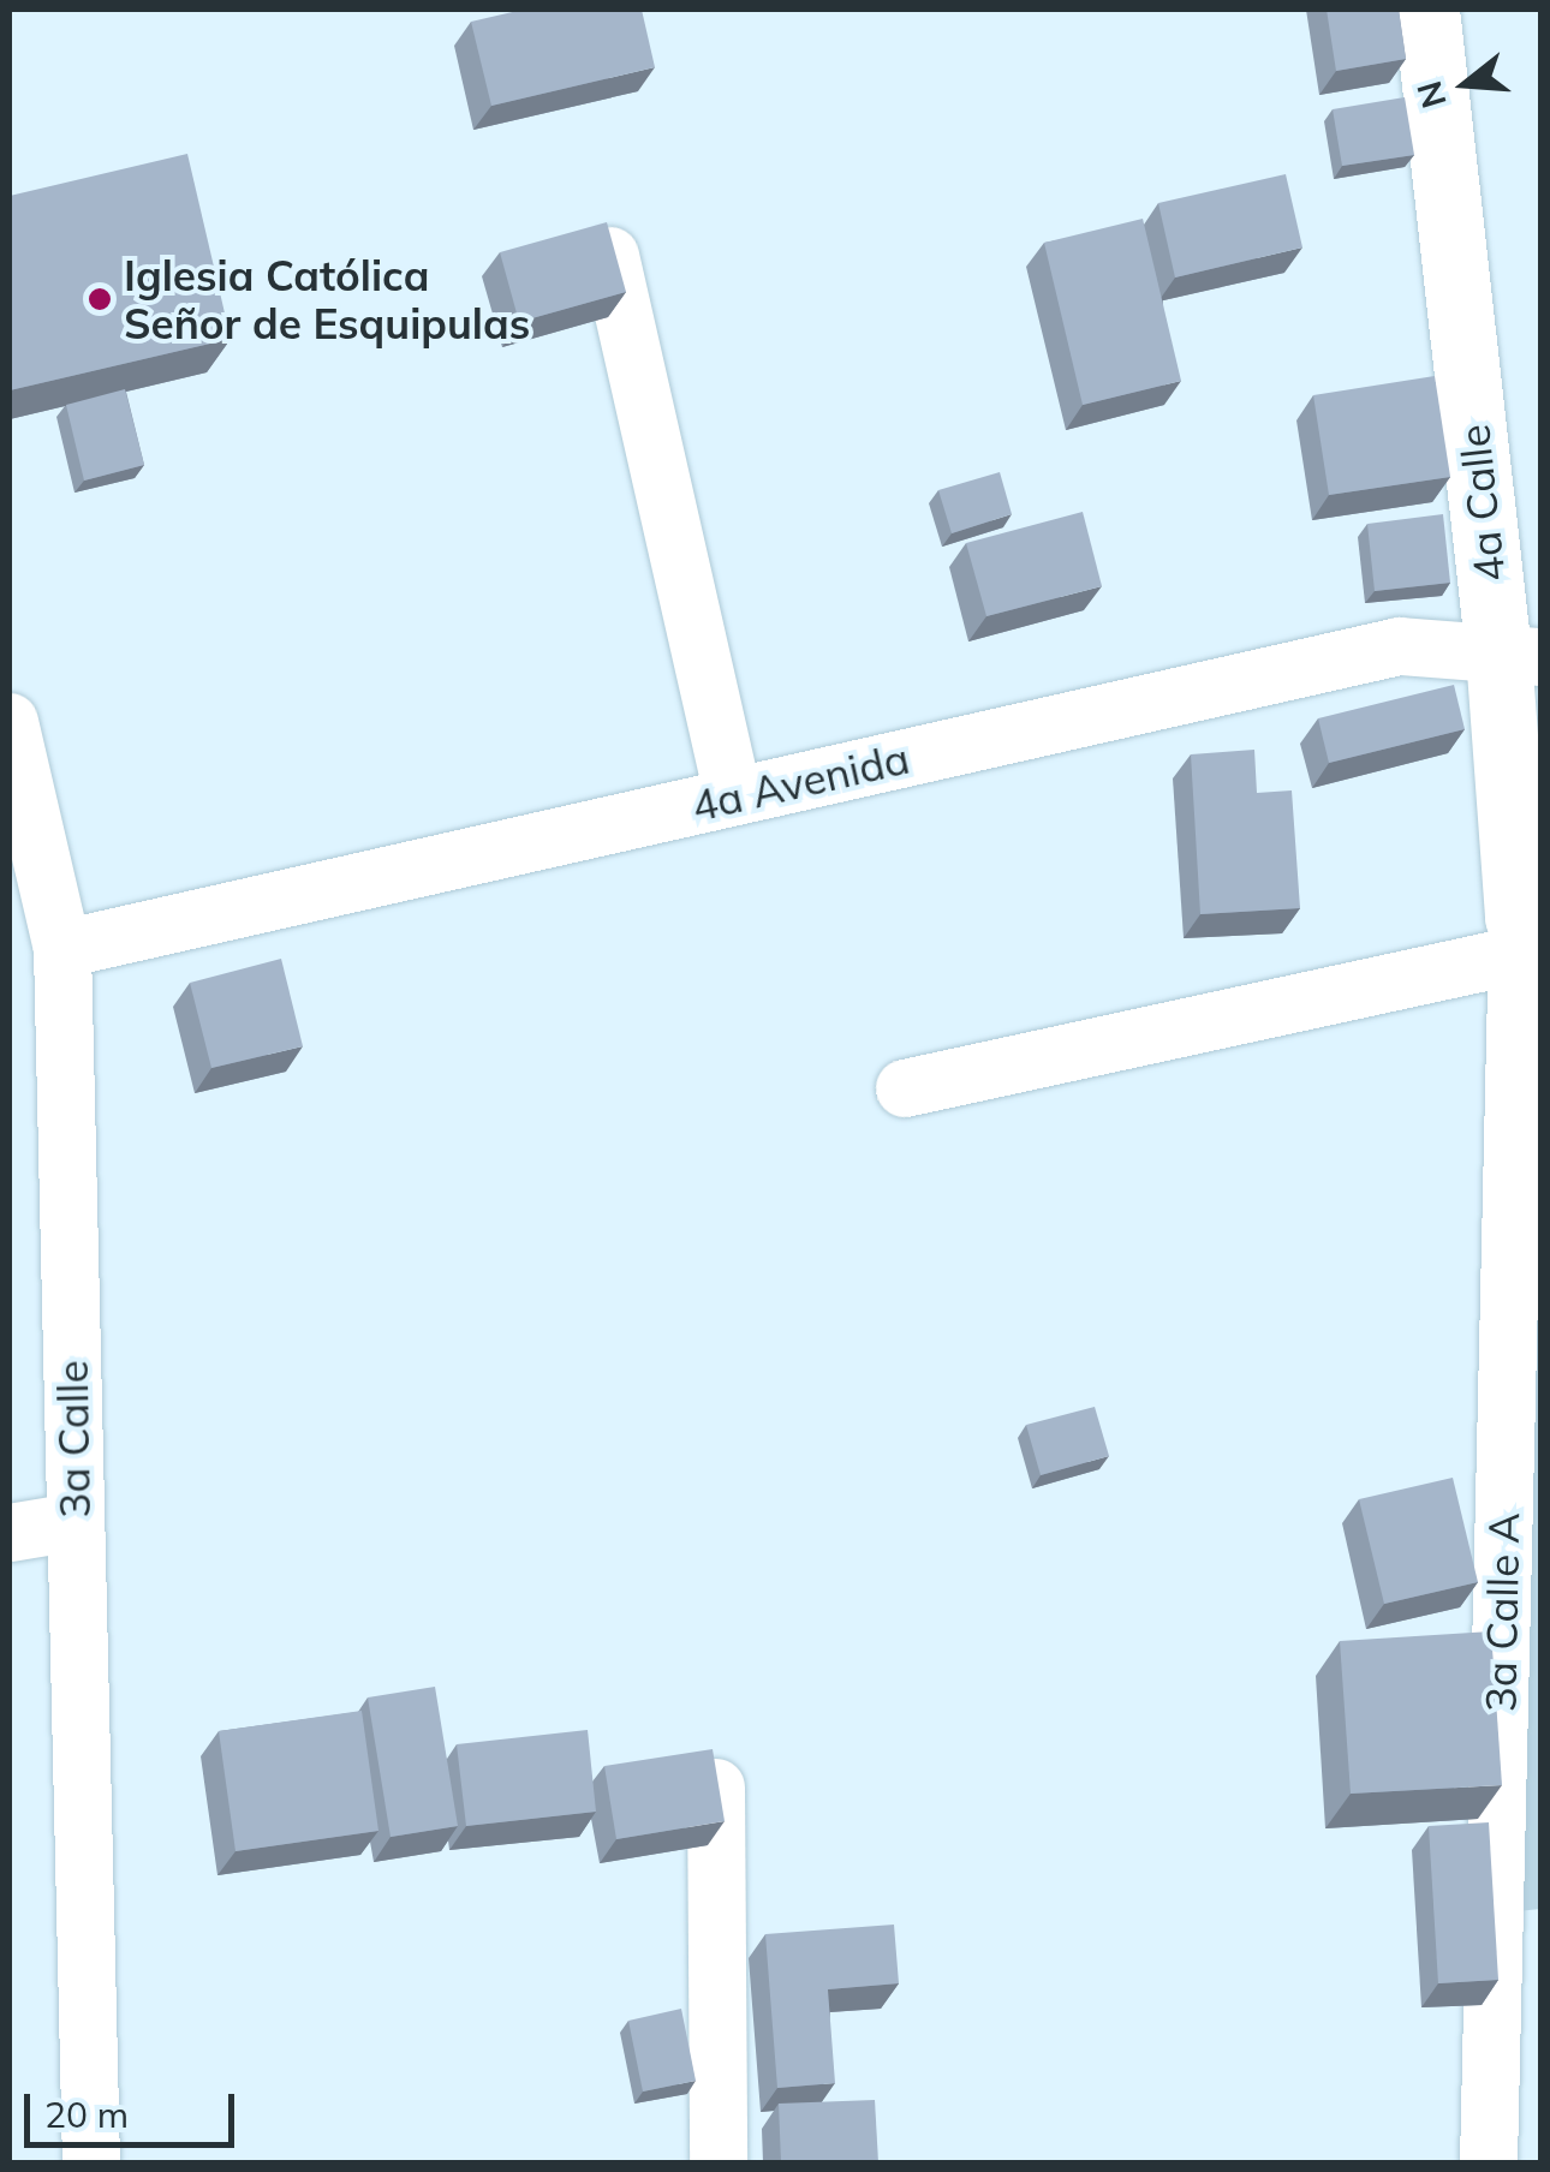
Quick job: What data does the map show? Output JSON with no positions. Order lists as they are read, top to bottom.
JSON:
{
  "streets": {
    "street": [
      "4a Calle",
      "4a Avenida",
      "3a Calle",
      "3a Calle A"
    ]
  },
  "crossings": [
    ["4a Calle", "4a Avenida"],
    ["4a Calle", "3a Calle A"],
    ["4a Avenida", "3a Calle"]
  ],
  "places": ["Iglesia Católica Señor de Esquipulas"],
  "scale_bar": "20 m",
  "north": "left"
}
